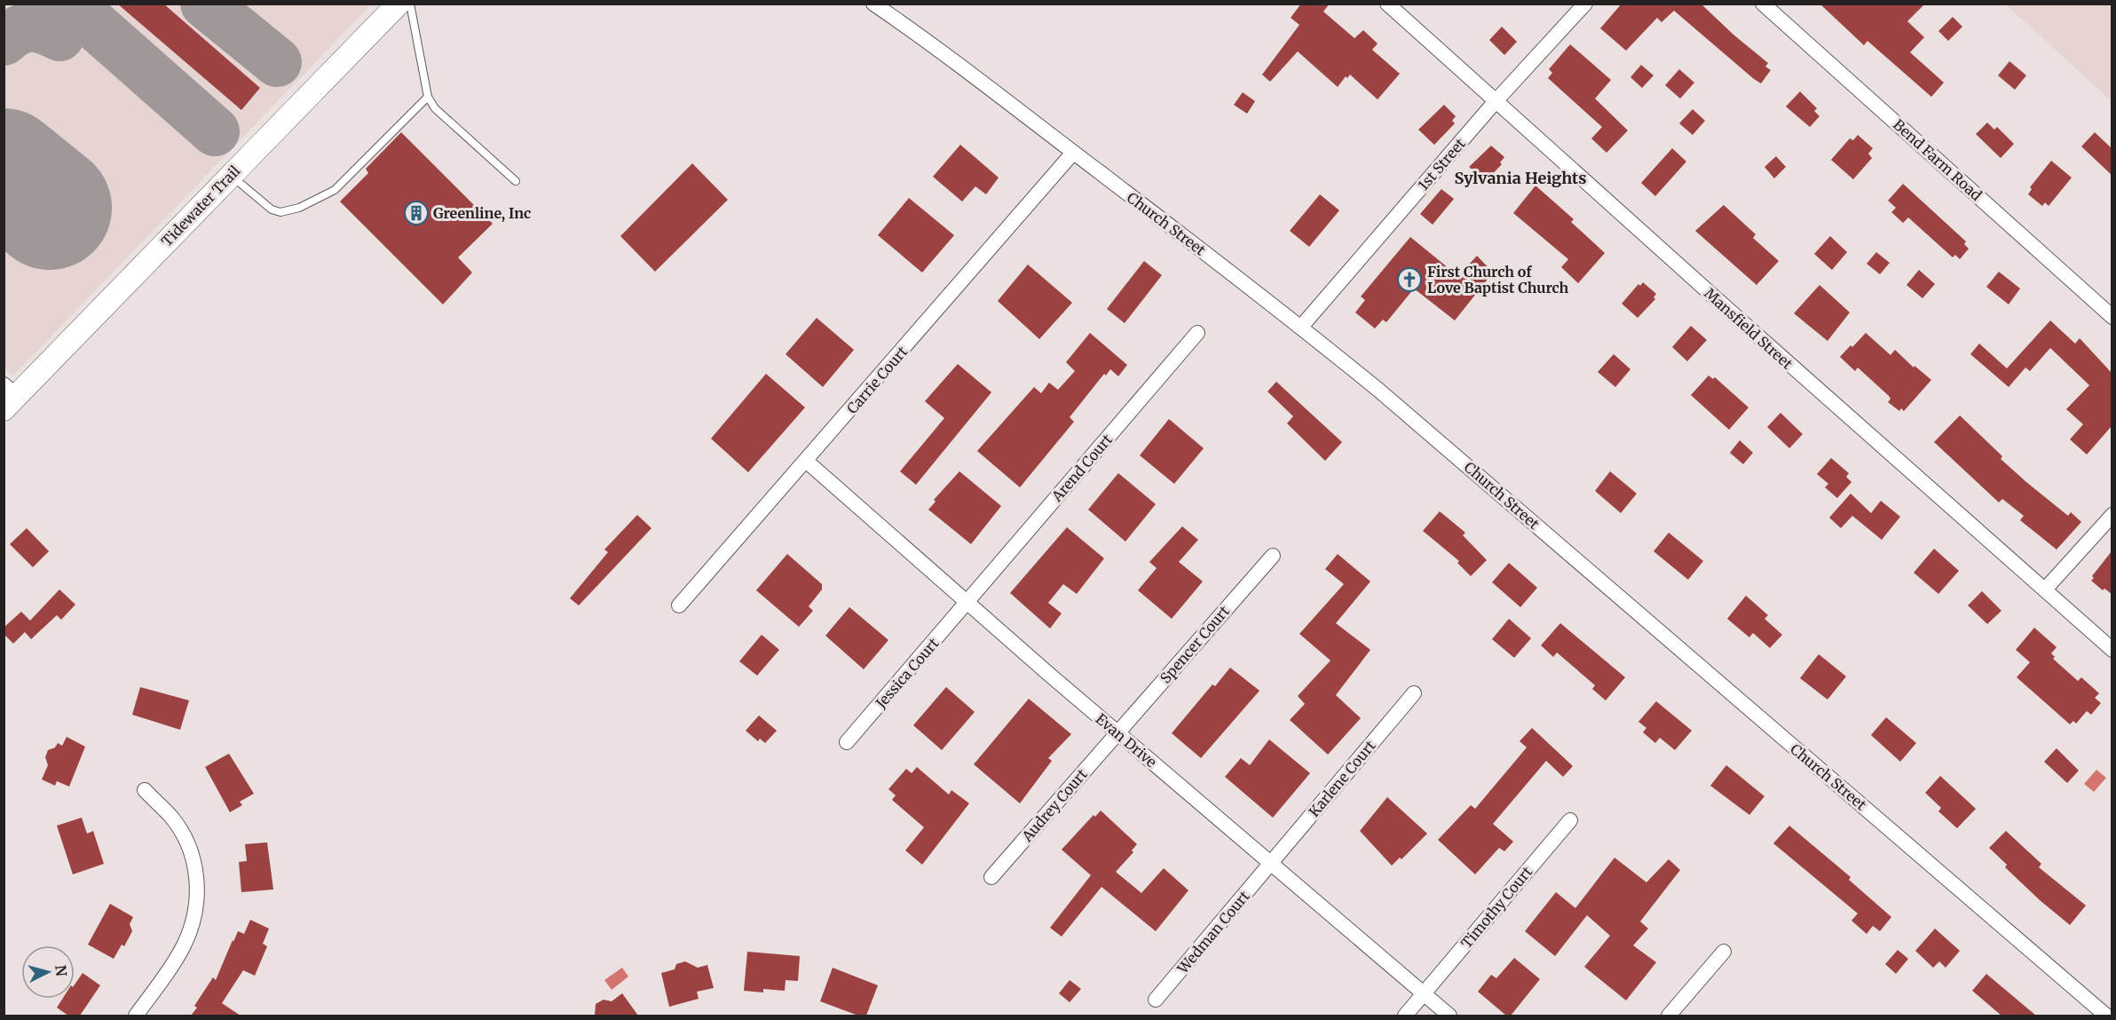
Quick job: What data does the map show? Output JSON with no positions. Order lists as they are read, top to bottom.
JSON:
{
  "streets": {
    "main road": ["Tidewater Trail"],
    "street": [
      "Bend Farm Road",
      "1st Street",
      "Church Street",
      "Mansfield Street",
      "Carrie Court",
      "Arend Court",
      "Spencer Court",
      "Jessica Court",
      "Evan Drive",
      "Karlene Court",
      "Audrey Court",
      "Timothy Court",
      "Wedman Court"
    ]
  },
  "crossings": [
    ["1st Street", "Church Street"],
    ["1st Street", "Mansfield Street"],
    ["Church Street", "Carrie Court"],
    ["Carrie Court", "Evan Drive"],
    ["Arend Court", "Jessica Court"],
    ["Arend Court", "Evan Drive"],
    ["Spencer Court", "Evan Drive"],
    ["Spencer Court", "Audrey Court"],
    ["Jessica Court", "Evan Drive"],
    ["Evan Drive", "Karlene Court"],
    ["Evan Drive", "Audrey Court"],
    ["Evan Drive", "Timothy Court"],
    ["Evan Drive", "Wedman Court"],
    ["Karlene Court", "Wedman Court"]
  ],
  "districts": ["Sylvania Heights"],
  "places": {
    "building": ["Greenline, Inc"],
    "church": ["First Church of Love Baptist Church"]
  },
  "north": "right"
}
